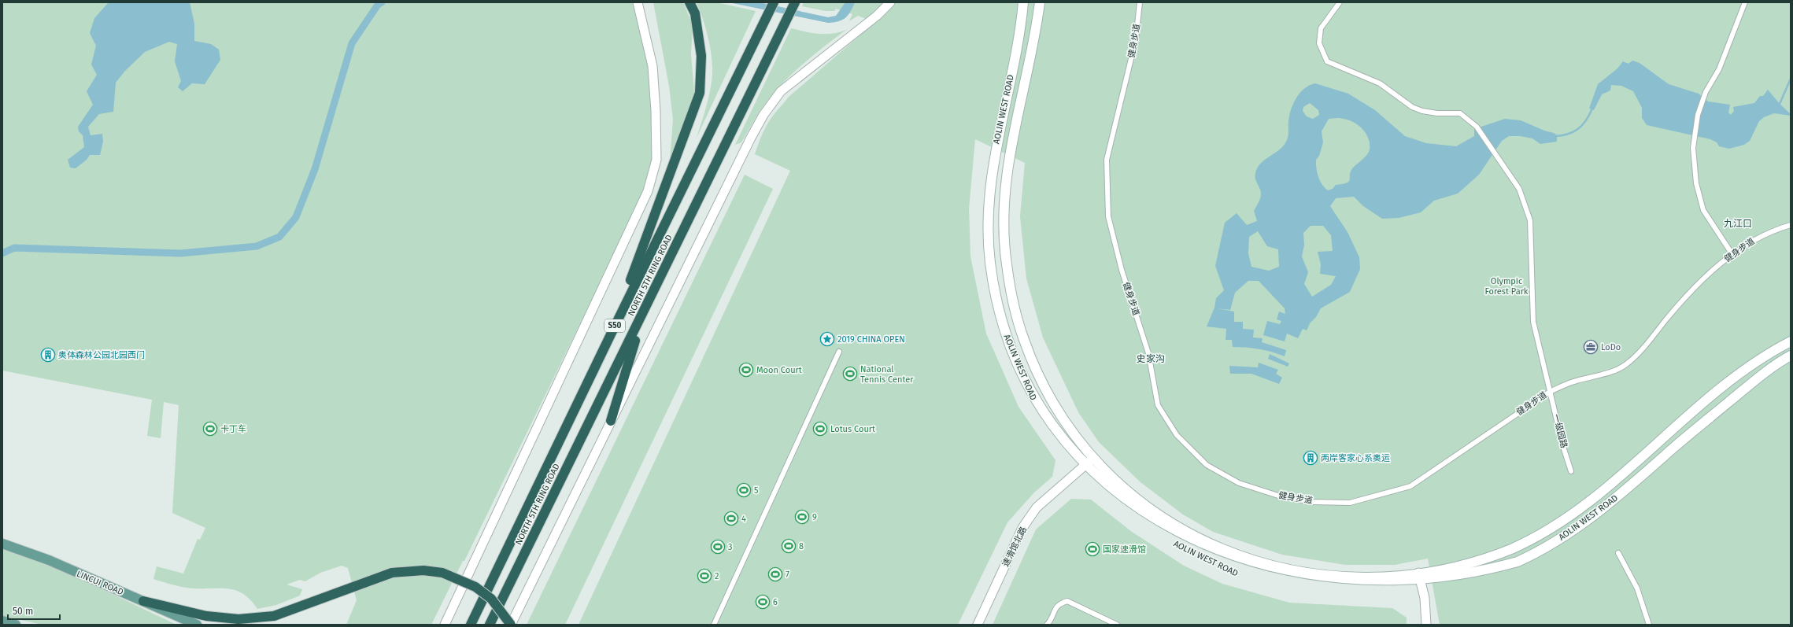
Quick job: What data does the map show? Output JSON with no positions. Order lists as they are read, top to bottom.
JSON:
{
  "streets": {
    "highway": ["NORTH 5TH RING ROAD", "S50"],
    "main road": ["AOLIN WEST ROAD", "LINCUI ROAD"],
    "street": ["健身步道", "一级园路", "速滑馆北路"]
  },
  "crossings": [
    ["健身步道", "一级园路"],
    ["AOLIN WEST ROAD", "速滑馆北路"]
  ],
  "districts": ["九江口", "史家沟"],
  "parks": ["Olympic Forest Park"],
  "places": {
    "place": ["2019 CHINA OPEN"],
    "office": ["LoDo"],
    "building": ["奥体森林公园北园西门", "两岸客家心系奥运"],
    "sports": [
      "Moon Court",
      "National Tennis Center",
      "卡丁车",
      "Lotus Court",
      "5",
      "9",
      "4",
      "8",
      "3",
      "国家速滑馆",
      "7",
      "2",
      "6"
    ]
  },
  "scale_bar": "50 m"
}
